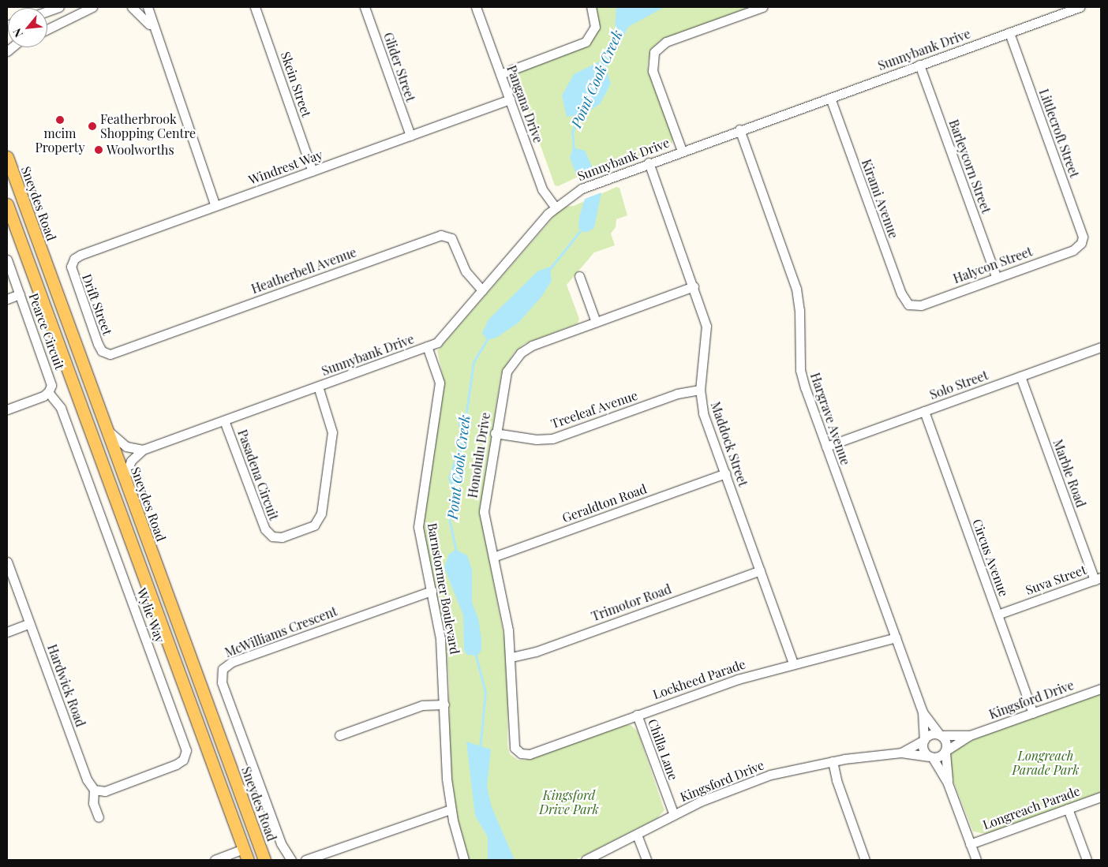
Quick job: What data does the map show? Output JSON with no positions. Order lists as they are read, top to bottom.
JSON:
{
  "streets": {
    "main road": ["Sneydes Road"],
    "street": [
      "Sunnybank Drive",
      "Glider Street",
      "Skein Street",
      "Pangana Drive",
      "Littlecroft Street",
      "Barleycorn Street",
      "Windrest Way",
      "Kirami Avenue",
      "Halycon Street",
      "Heatherbell Avenue",
      "Drift Street",
      "Pearce Circuit",
      "Solo Street",
      "Treeleaf Avenue",
      "Hargrave Avenue",
      "Maddock Street",
      "Honolulu Drive",
      "Marble Road",
      "Pasadena Circuit",
      "Geraldton Road",
      "Circus Avenue",
      "Suva Street",
      "Barnstormer Boulevard",
      "Trimotor Road",
      "Wylie Way",
      "McWilliams Crescent",
      "Lockheed Parade",
      "Hardwick Road",
      "Kingsford Drive",
      "Chilla Lane",
      "Longreach Parade"
    ]
  },
  "crossings": [
    ["Sunnybank Drive", "Pangana Drive"],
    ["Sunnybank Drive", "Littlecroft Street"],
    ["Sunnybank Drive", "Barleycorn Street"],
    ["Sunnybank Drive", "Kirami Avenue"],
    ["Sunnybank Drive", "Sneydes Road"],
    ["Sunnybank Drive", "Heatherbell Avenue"],
    ["Sunnybank Drive", "Hargrave Avenue"],
    ["Sunnybank Drive", "Maddock Street"],
    ["Sunnybank Drive", "Pasadena Circuit"],
    ["Sunnybank Drive", "Barnstormer Boulevard"],
    ["Glider Street", "Windrest Way"],
    ["Skein Street", "Windrest Way"],
    ["Pangana Drive", "Windrest Way"],
    ["Littlecroft Street", "Halycon Street"],
    ["Barleycorn Street", "Halycon Street"],
    ["Windrest Way", "Drift Street"],
    ["Kirami Avenue", "Halycon Street"],
    ["Heatherbell Avenue", "Drift Street"],
    ["Pearce Circuit", "Wylie Way"],
    ["Solo Street", "Hargrave Avenue"],
    ["Solo Street", "Marble Road"],
    ["Solo Street", "Circus Avenue"],
    ["Treeleaf Avenue", "Maddock Street"],
    ["Treeleaf Avenue", "Honolulu Drive"],
    ["Hargrave Avenue", "Lockheed Parade"],
    ["Hargrave Avenue", "Kingsford Drive"],
    ["Maddock Street", "Honolulu Drive"],
    ["Maddock Street", "Geraldton Road"],
    ["Maddock Street", "Trimotor Road"],
    ["Maddock Street", "Lockheed Parade"],
    ["Honolulu Drive", "Geraldton Road"],
    ["Honolulu Drive", "Trimotor Road"],
    ["Honolulu Drive", "Lockheed Parade"],
    ["Marble Road", "Suva Street"],
    ["Circus Avenue", "Suva Street"],
    ["Circus Avenue", "Kingsford Drive"],
    ["Barnstormer Boulevard", "McWilliams Crescent"],
    ["Wylie Way", "Hardwick Road"],
    ["Lockheed Parade", "Chilla Lane"],
    ["Kingsford Drive", "Chilla Lane"]
  ],
  "water": ["Point Cook Creek"],
  "parks": ["Longreach Parade Park", "Kingsford Drive Park"],
  "places": ["mcim Property", "Featherbrook Shopping Centre", "Woolworths"],
  "north": "bottom left"
}
